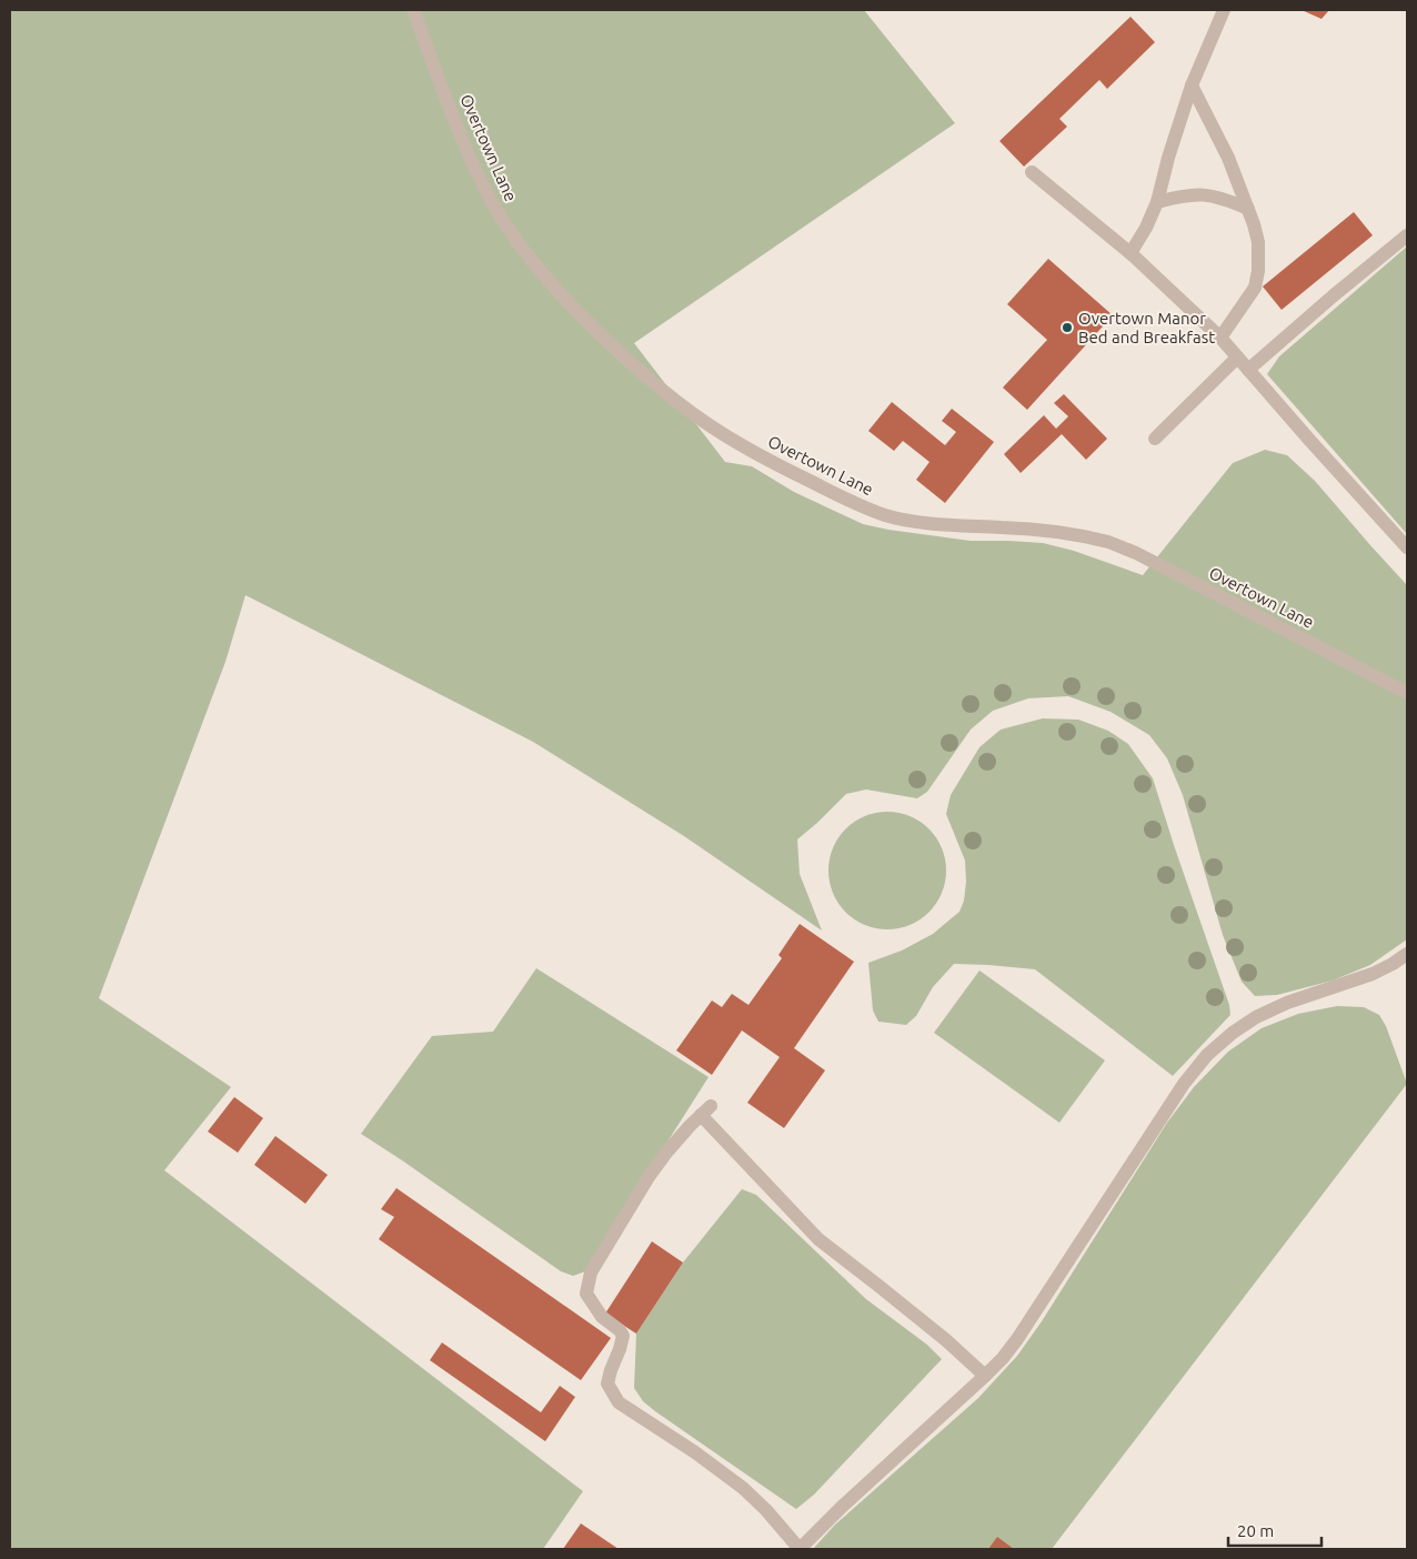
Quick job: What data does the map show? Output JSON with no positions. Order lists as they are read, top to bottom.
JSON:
{
  "streets": {
    "street": ["Overtown Lane"]
  },
  "places": ["Overtown Manor Bed and Breakfast"],
  "scale_bar": "20 m"
}
